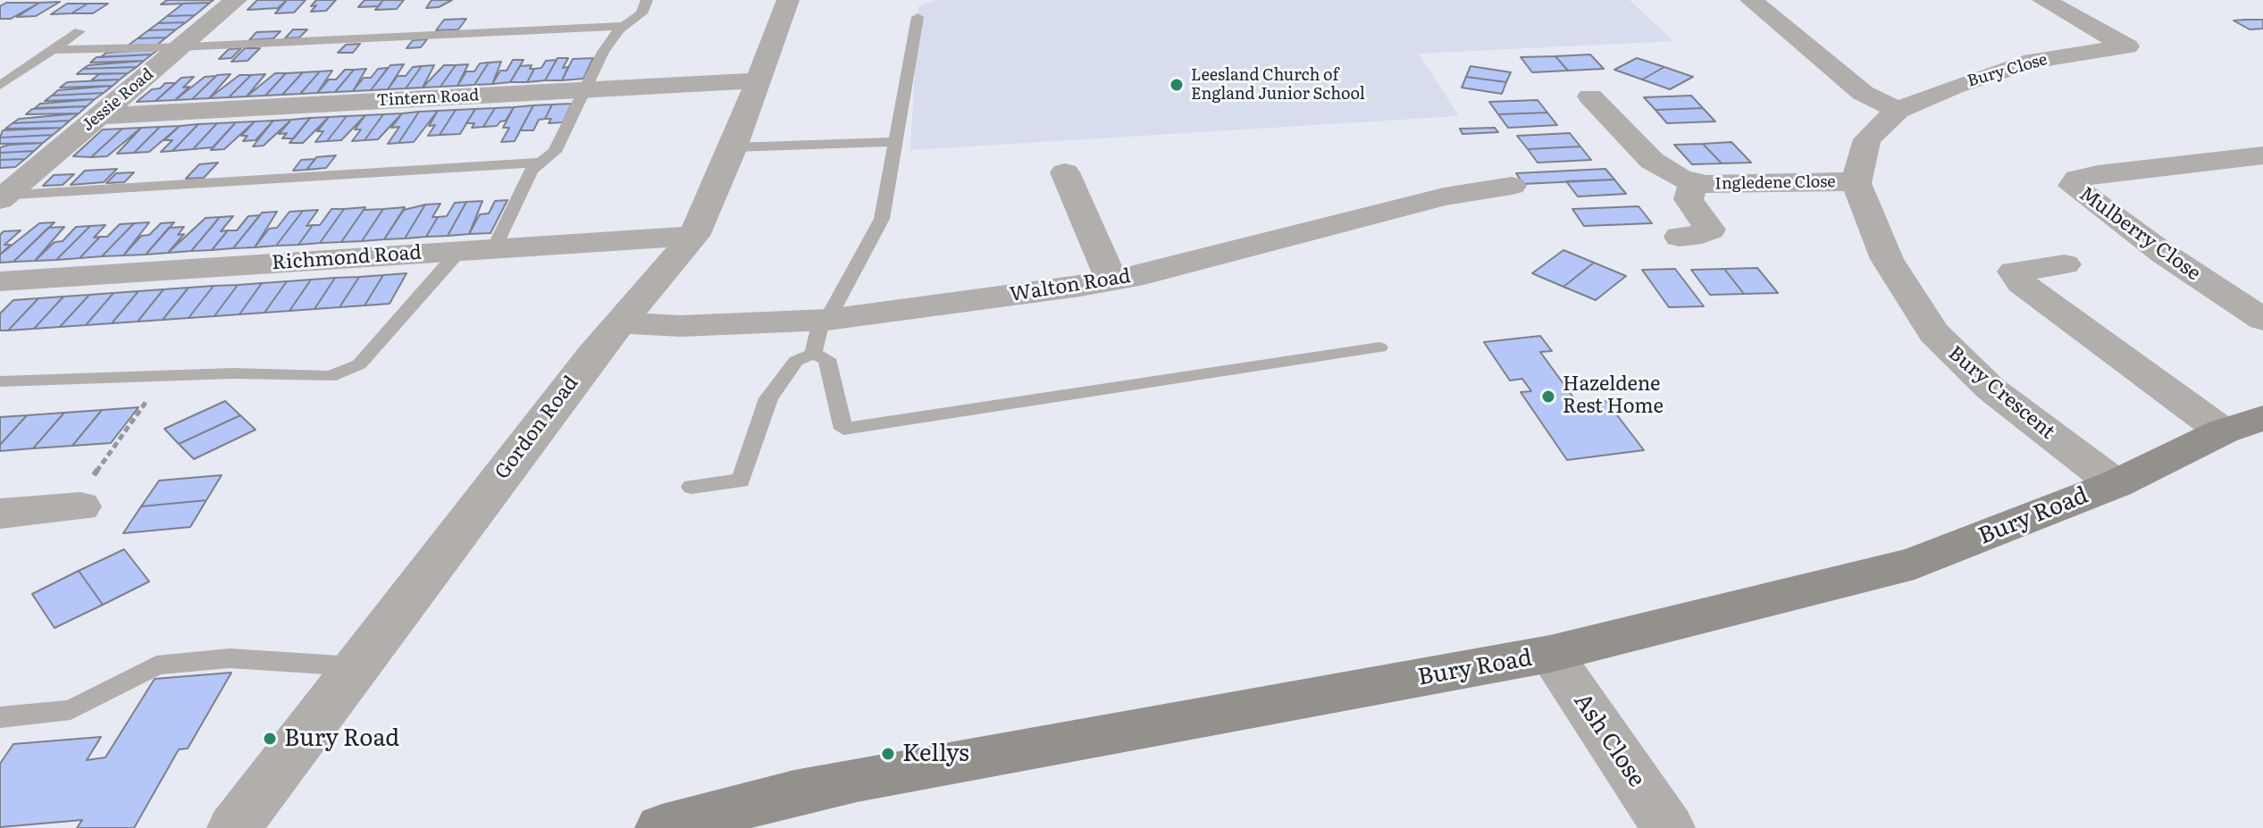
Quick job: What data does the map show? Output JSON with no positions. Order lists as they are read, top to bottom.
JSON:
{
  "streets": {
    "main road": ["Bury Road"],
    "street": [
      "Bury Close",
      "Tintern Road",
      "Jessie Road",
      "Ingledene Close",
      "Mulberry Close",
      "Richmond Road",
      "Walton Road",
      "Bury Crescent",
      "Gordon Road",
      "Ash Close"
    ]
  },
  "crossings": [
    ["Tintern Road", "Jessie Road"],
    ["Tintern Road", "Gordon Road"],
    ["Ingledene Close", "Bury Crescent"],
    ["Richmond Road", "Gordon Road"],
    ["Walton Road", "Gordon Road"],
    ["Bury Crescent", "Bury Road"],
    ["Bury Road", "Ash Close"]
  ],
  "places": [
    "Leesland Church of England Junior School",
    "Hazeldene Rest Home",
    "Bury Road",
    "Kellys"
  ]
}
